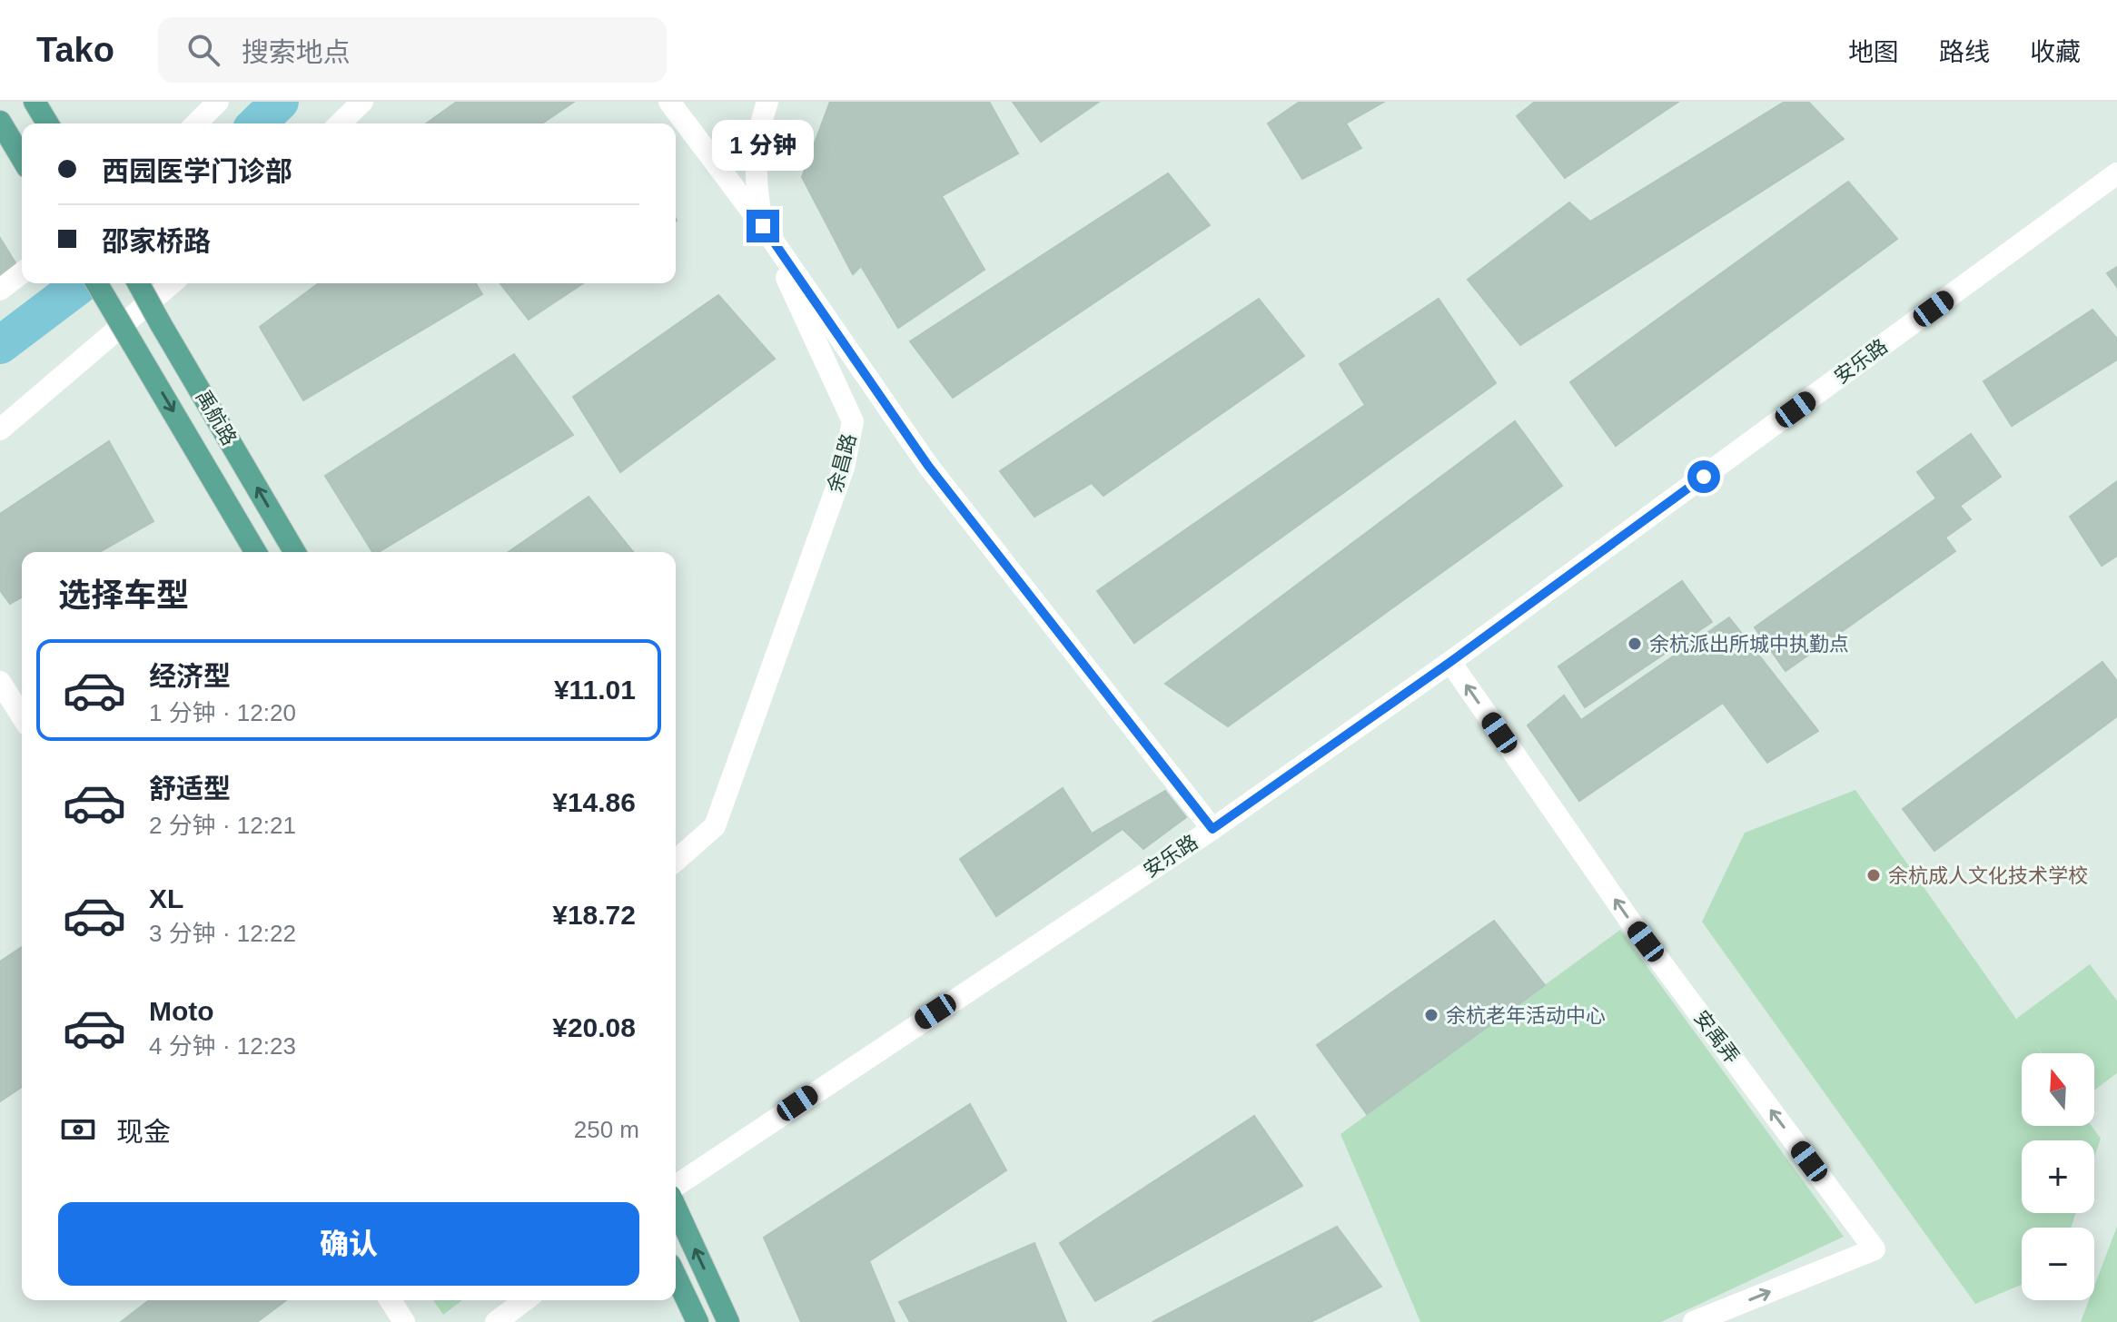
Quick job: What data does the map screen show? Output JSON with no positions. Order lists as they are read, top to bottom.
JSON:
{
  "streets": {
    "main road": ["禹航路"],
    "street": ["安乐路", "余昌路", "安禹弄"]
  },
  "crossings": [
    ["安乐路", "安禹弄"]
  ],
  "places": ["余杭派出所城中执勤点", "余杭成人文化技术学校", "余杭老年活动中心"],
  "north": "top",
  "page": {
    "header": "Tako",
    "search": "搜索地点",
    "nav": ["地图", "路线", "收藏"],
    "bubble": "1 分钟",
    "banner": ["西园医学门诊部", "邵家桥路"],
    "heading": "选择车型",
    "list": [
      {
        "name": "经济型",
        "note": "1 分钟 · 12:20",
        "value": "¥11.01"
      },
      {
        "name": "舒适型",
        "note": "2 分钟 · 12:21",
        "value": "¥14.86"
      },
      {
        "name": "XL",
        "note": "3 分钟 · 12:22",
        "value": "¥18.72"
      },
      {
        "name": "Moto",
        "note": "4 分钟 · 12:23",
        "value": "¥20.08"
      }
    ],
    "map_buttons": ["+", "−"],
    "pay": ["现金", "250 m"],
    "buttons": "确认"
  }
}
